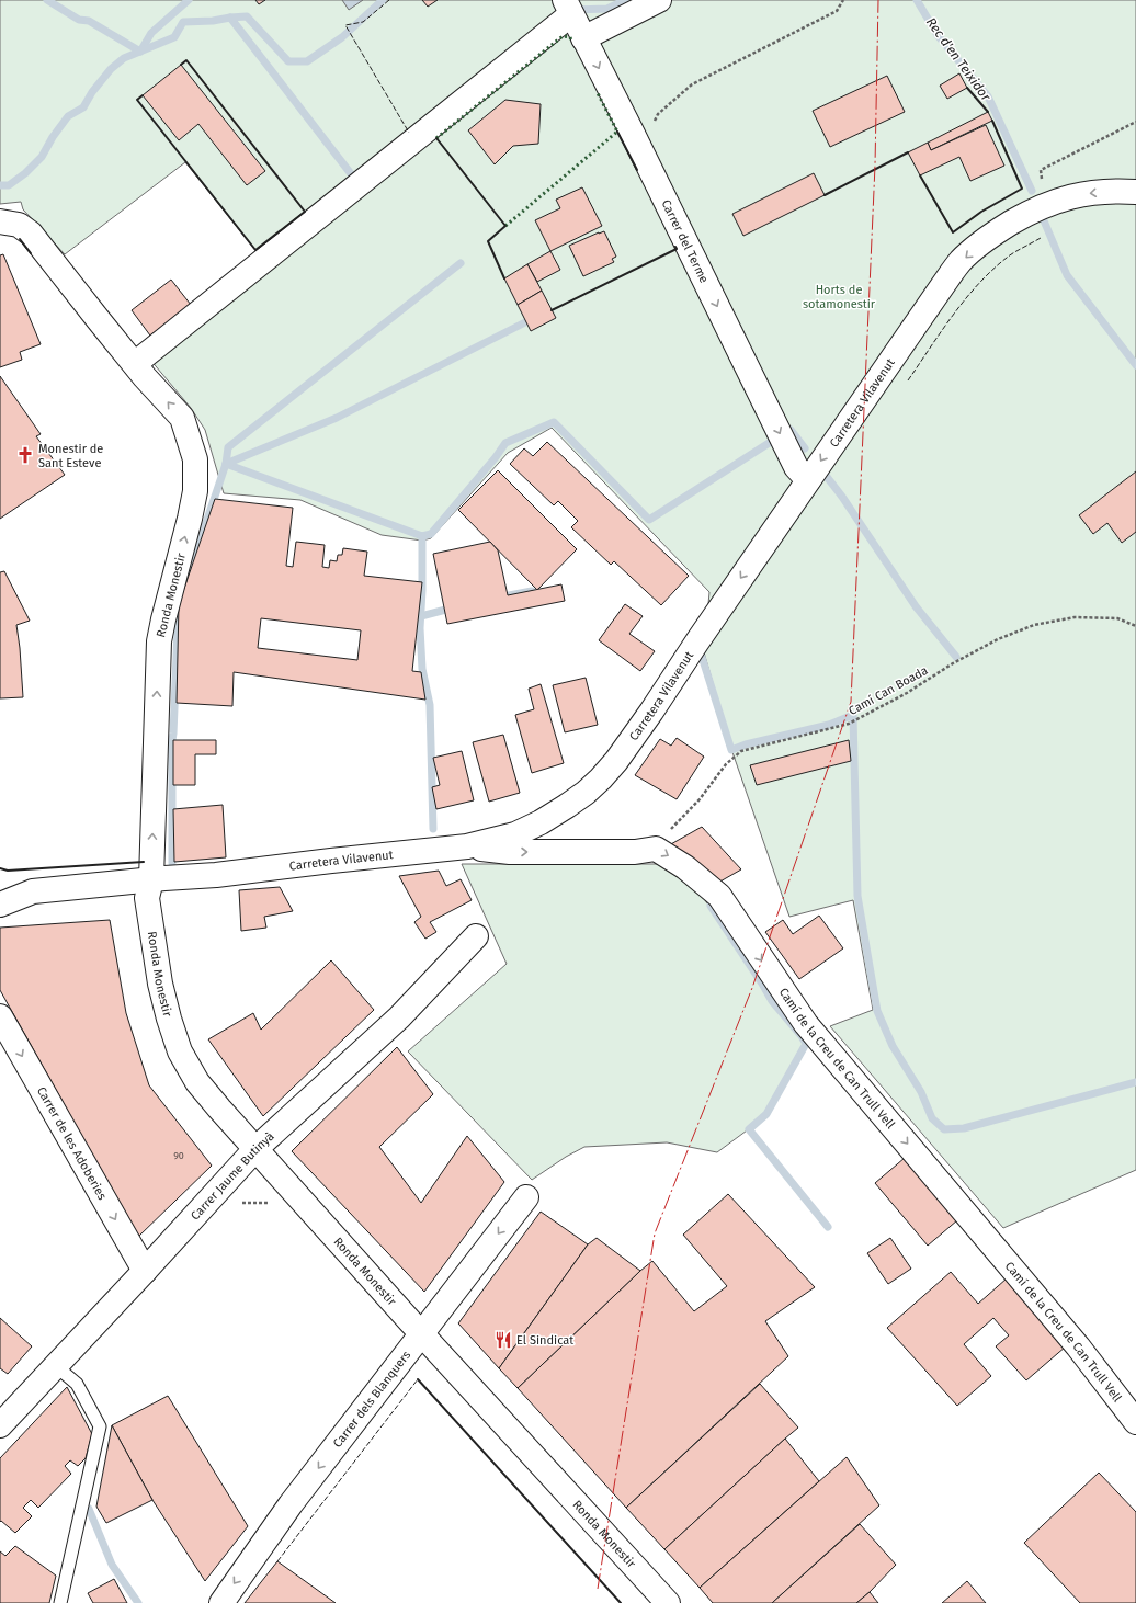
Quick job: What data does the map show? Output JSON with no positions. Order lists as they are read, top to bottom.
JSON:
{
  "streets": {
    "street": [
      "Carrer del Terme",
      "Carretera Vilavenut",
      "Ronda Monestir",
      "Camí de la Creu de Can Trull Vell",
      "Carrer de les Adoberies",
      "Carrer Jaume Butinyà",
      "Carrer dels Blanquers"
    ],
    "path": ["Camí Can Boada"]
  },
  "crossings": [
    ["Carrer del Terme", "Carretera Vilavenut"],
    ["Carretera Vilavenut", "Ronda Monestir"],
    ["Ronda Monestir", "Carrer Jaume Butinyà"],
    ["Ronda Monestir", "Carrer dels Blanquers"],
    ["Camí Can Boada", "Camí de la Creu de Can Trull Vell"],
    ["Carrer de les Adoberies", "Carrer Jaume Butinyà"]
  ],
  "one_way": [
    "Carrer del Terme",
    "Carretera Vilavenut",
    "Camí de la Creu de Can Trull Vell",
    "Carrer de les Adoberies",
    "Carrer dels Blanquers"
  ],
  "water": ["Rec d'en Teixidor"],
  "parks": ["Horts de sotamonestir"],
  "places": {
    "church": ["Monestir de Sant Esteve"],
    "restaurant": ["El Sindicat"]
  },
  "house_numbers": ["90"]
}
